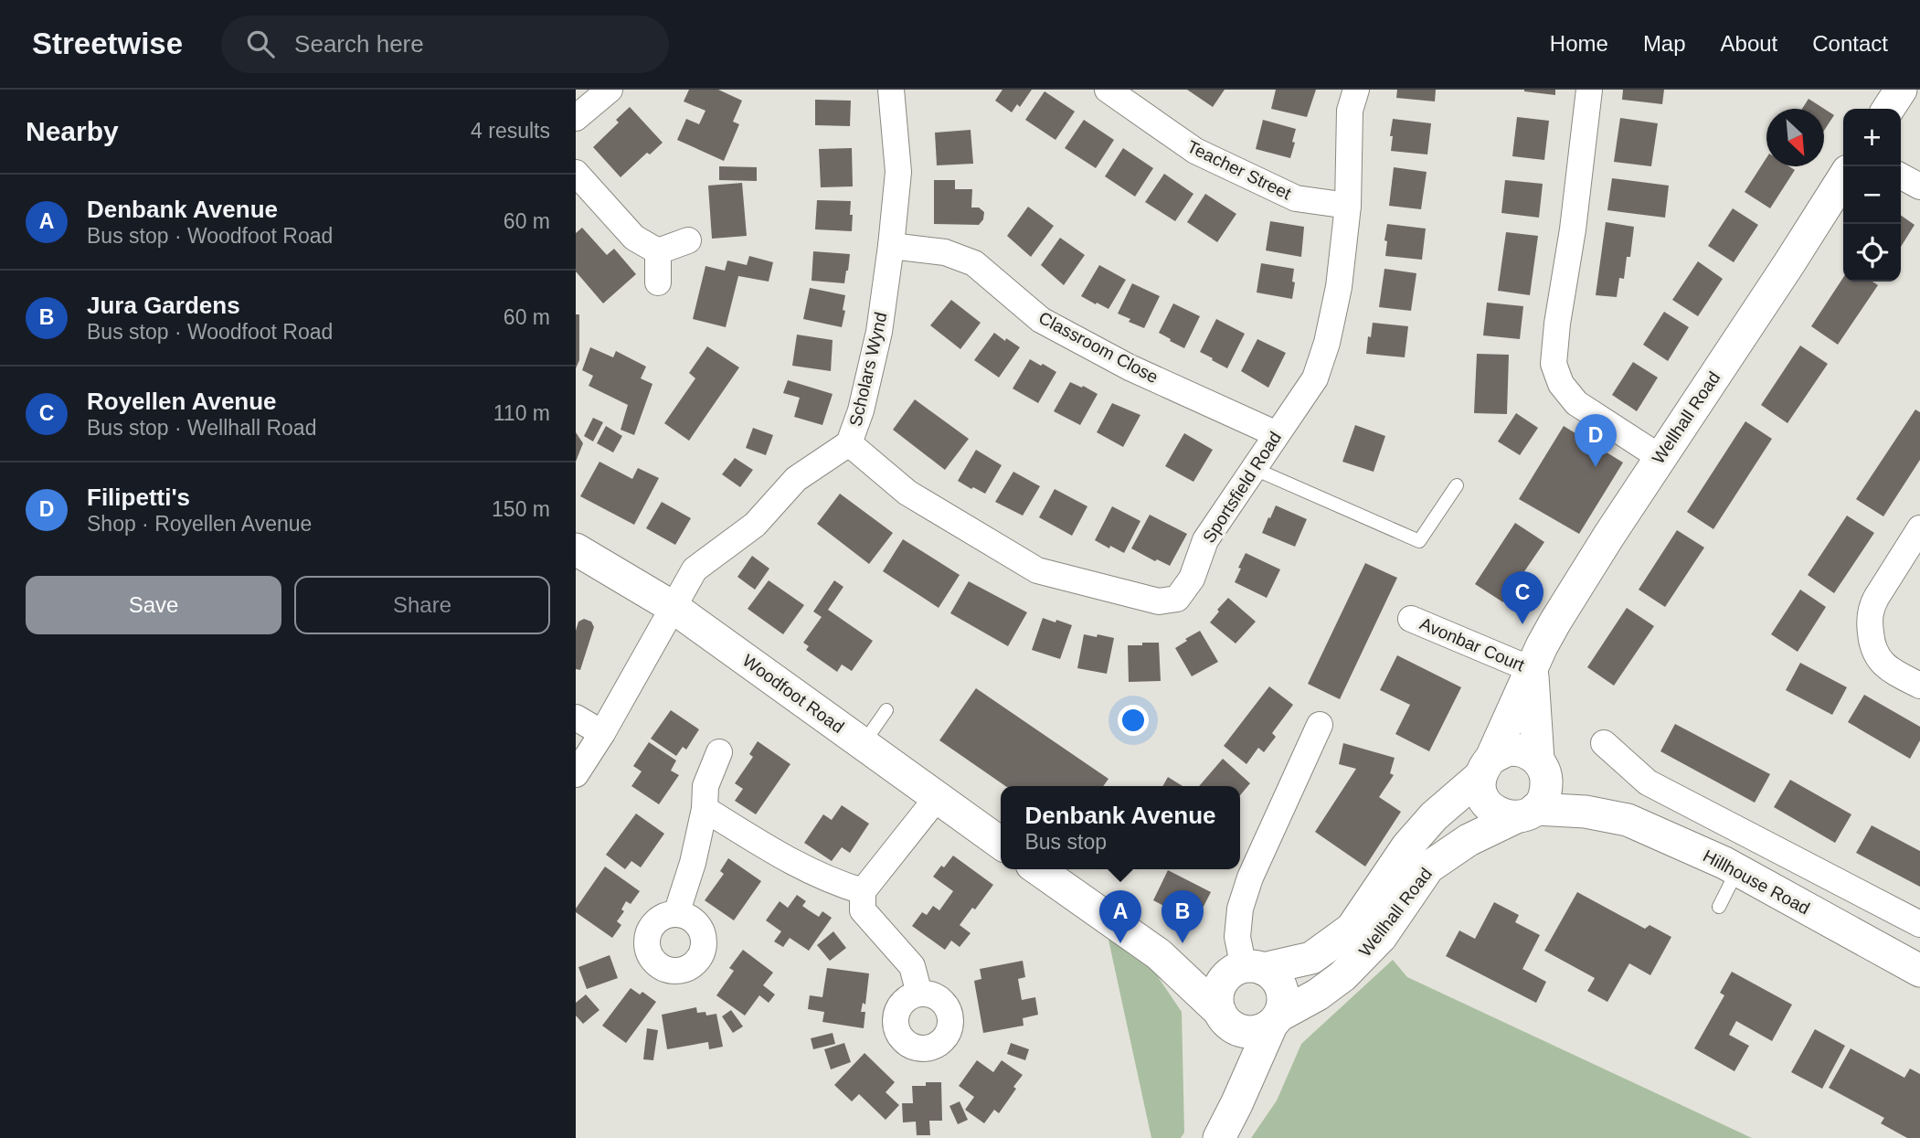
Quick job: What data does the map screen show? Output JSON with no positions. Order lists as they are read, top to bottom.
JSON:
{
  "streets": {
    "street": [
      "Teacher Street",
      "Classroom Close",
      "Scholars Wynd",
      "Wellhall Road",
      "Sportsfield Road",
      "Avonbar Court",
      "Woodfoot Road",
      "Hillhouse Road"
    ]
  },
  "crossings": [
    ["Teacher Street", "Sportsfield Road"],
    ["Classroom Close", "Scholars Wynd"],
    ["Classroom Close", "Sportsfield Road"],
    ["Scholars Wynd", "Sportsfield Road"],
    ["Scholars Wynd", "Woodfoot Road"],
    ["Wellhall Road", "Avonbar Court"],
    ["Wellhall Road", "Hillhouse Road"]
  ],
  "north": "bottom right",
  "page": {
    "header": "Streetwise",
    "search": "Search here",
    "nav": [
      "Home",
      "Map",
      "About",
      "Contact"
    ],
    "heading": ["Nearby", "4 results"],
    "map_buttons": ["+", "−"],
    "list": [
      {
        "mark": "A",
        "name": "Denbank Avenue",
        "note": "Bus stop · Woodfoot Road",
        "value": "60 m"
      },
      {
        "mark": "B",
        "name": "Jura Gardens",
        "note": "Bus stop · Woodfoot Road",
        "value": "60 m"
      },
      {
        "mark": "C",
        "name": "Royellen Avenue",
        "note": "Bus stop · Wellhall Road",
        "value": "110 m"
      },
      {
        "mark": "D",
        "name": "Filipetti's",
        "note": "Shop · Royellen Avenue",
        "value": "150 m"
      }
    ],
    "pins": [
      "D",
      "C",
      "A",
      "B"
    ],
    "buttons": ["Save", "Share"],
    "popup": ["Denbank Avenue", "Bus stop"]
  }
}
